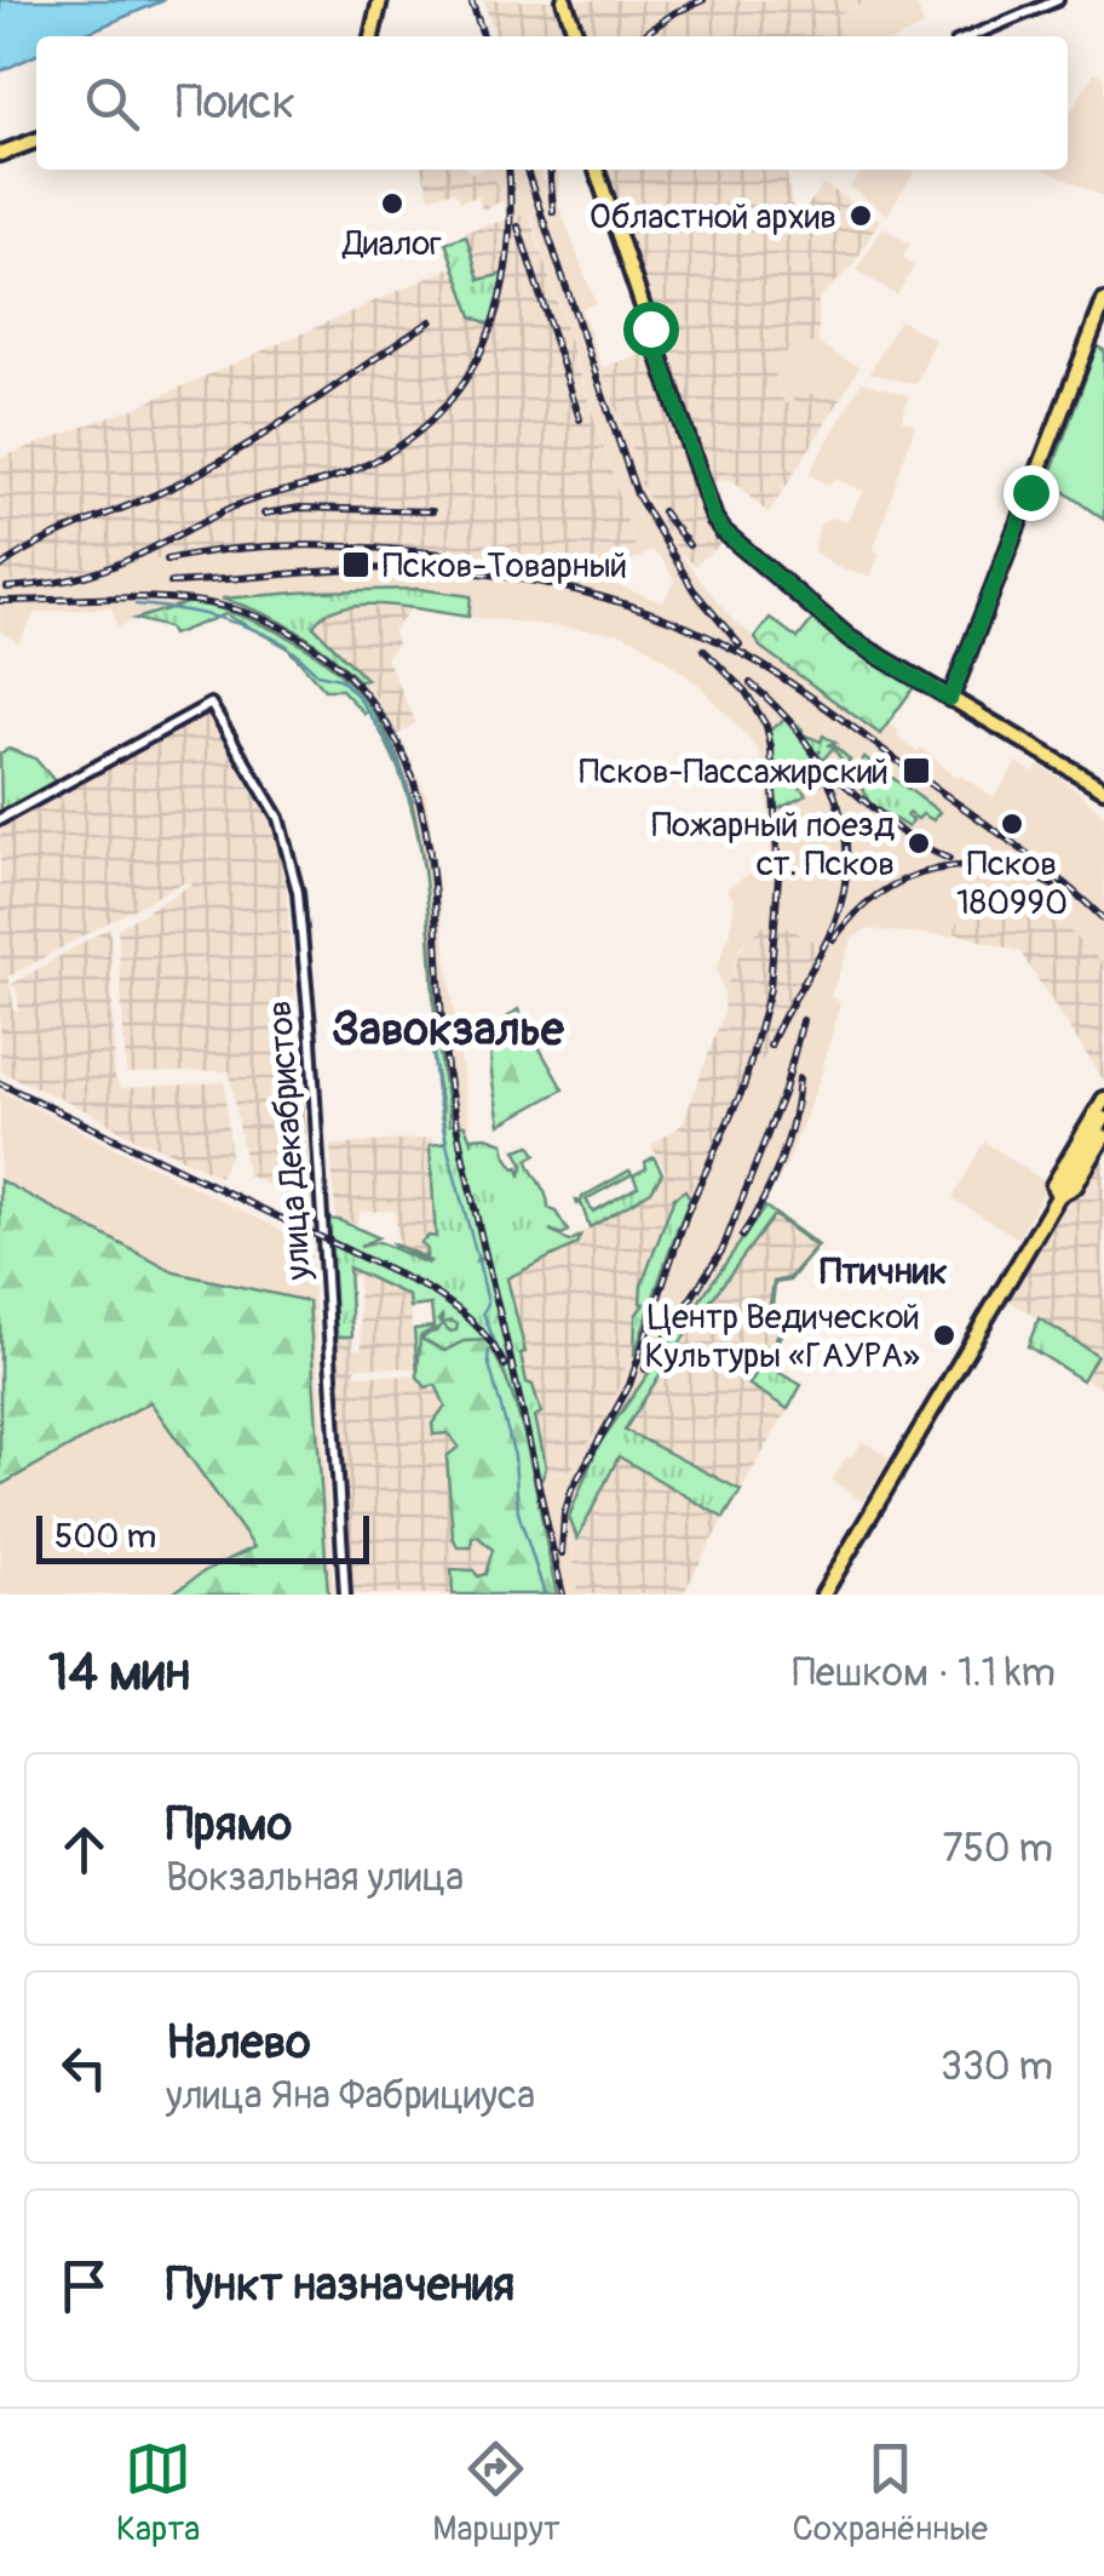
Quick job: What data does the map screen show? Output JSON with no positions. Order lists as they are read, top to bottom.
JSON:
{
  "streets": {
    "street": ["улица Декабристов"]
  },
  "districts": ["Завокзалье", "Птичник"],
  "places": {
    "other": [
      "Диалог",
      "Областной архив",
      "Псков 180990",
      "Пожарный поезд ст. Псков",
      "Центр Ведической Культуры «ГАУРА»"
    ],
    "transit": ["Псков-Товарный", "Псков-Пассажирский"]
  },
  "scale_bar": "500 m",
  "page": {
    "search": "Поиск",
    "scale": "500 m",
    "heading": ["14 мин", "Пешком · 1.1 km"],
    "list": [
      ["Прямо", "Вокзальная улица", "750 m"],
      ["Налево", "улица Яна Фабрициуса", "330 m"],
      "Пункт назначения"
    ],
    "nav": ["Карта", "Маршрут", "Сохранённые"]
  }
}
